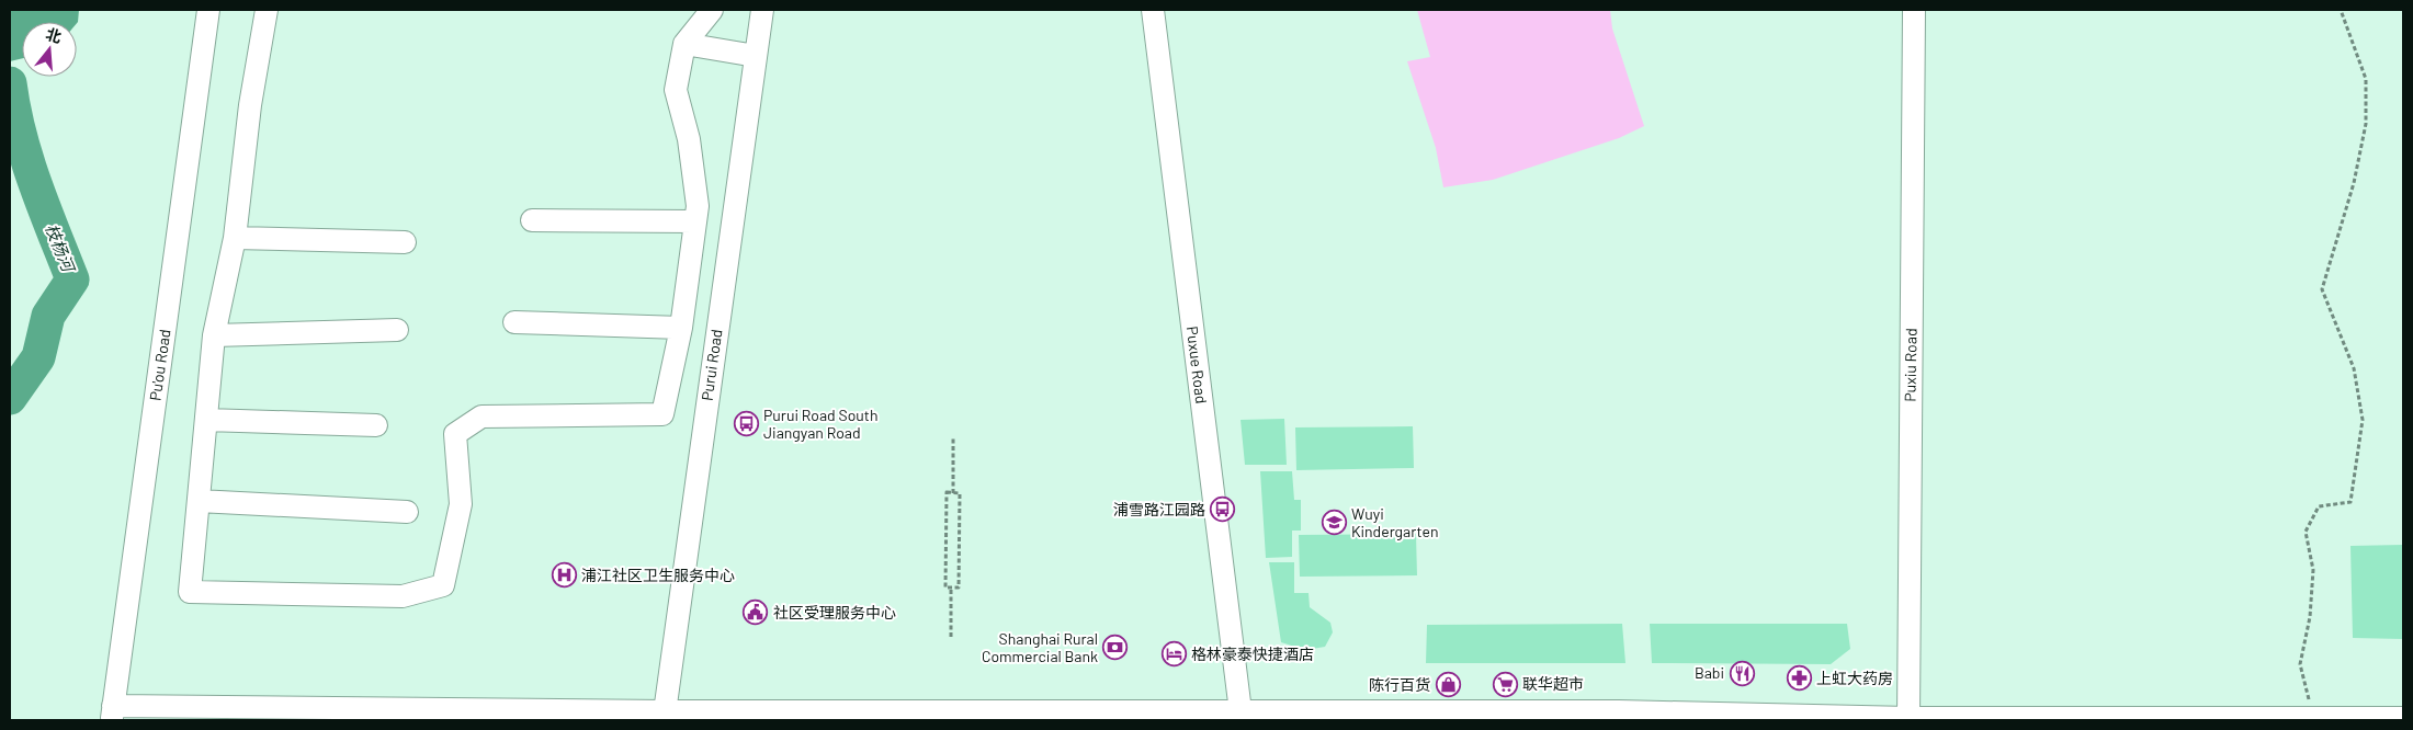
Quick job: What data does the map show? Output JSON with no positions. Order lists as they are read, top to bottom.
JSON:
{
  "streets": {
    "street": [
      "Pu'ou Road",
      "Purui Road",
      "Puxue Road",
      "Puxiu Road"
    ]
  },
  "water": ["枝杨河"],
  "places": {
    "bus stop": ["Purui Road South Jiangyan Road", "浦雪路江园路"],
    "school or university": ["Wuyi Kindergarten"],
    "hospital": ["浦江社区卫生服务中心"],
    "public building": ["社区受理服务中心"],
    "bank": ["Shanghai Rural Commercial Bank"],
    "hotel": ["格林豪泰快捷酒店"],
    "restaurant": ["Babi"],
    "pharmacy": ["上虹大药房"],
    "supermarket": ["联华超市"],
    "shop": ["陈行百货"]
  },
  "north": "top"
}
